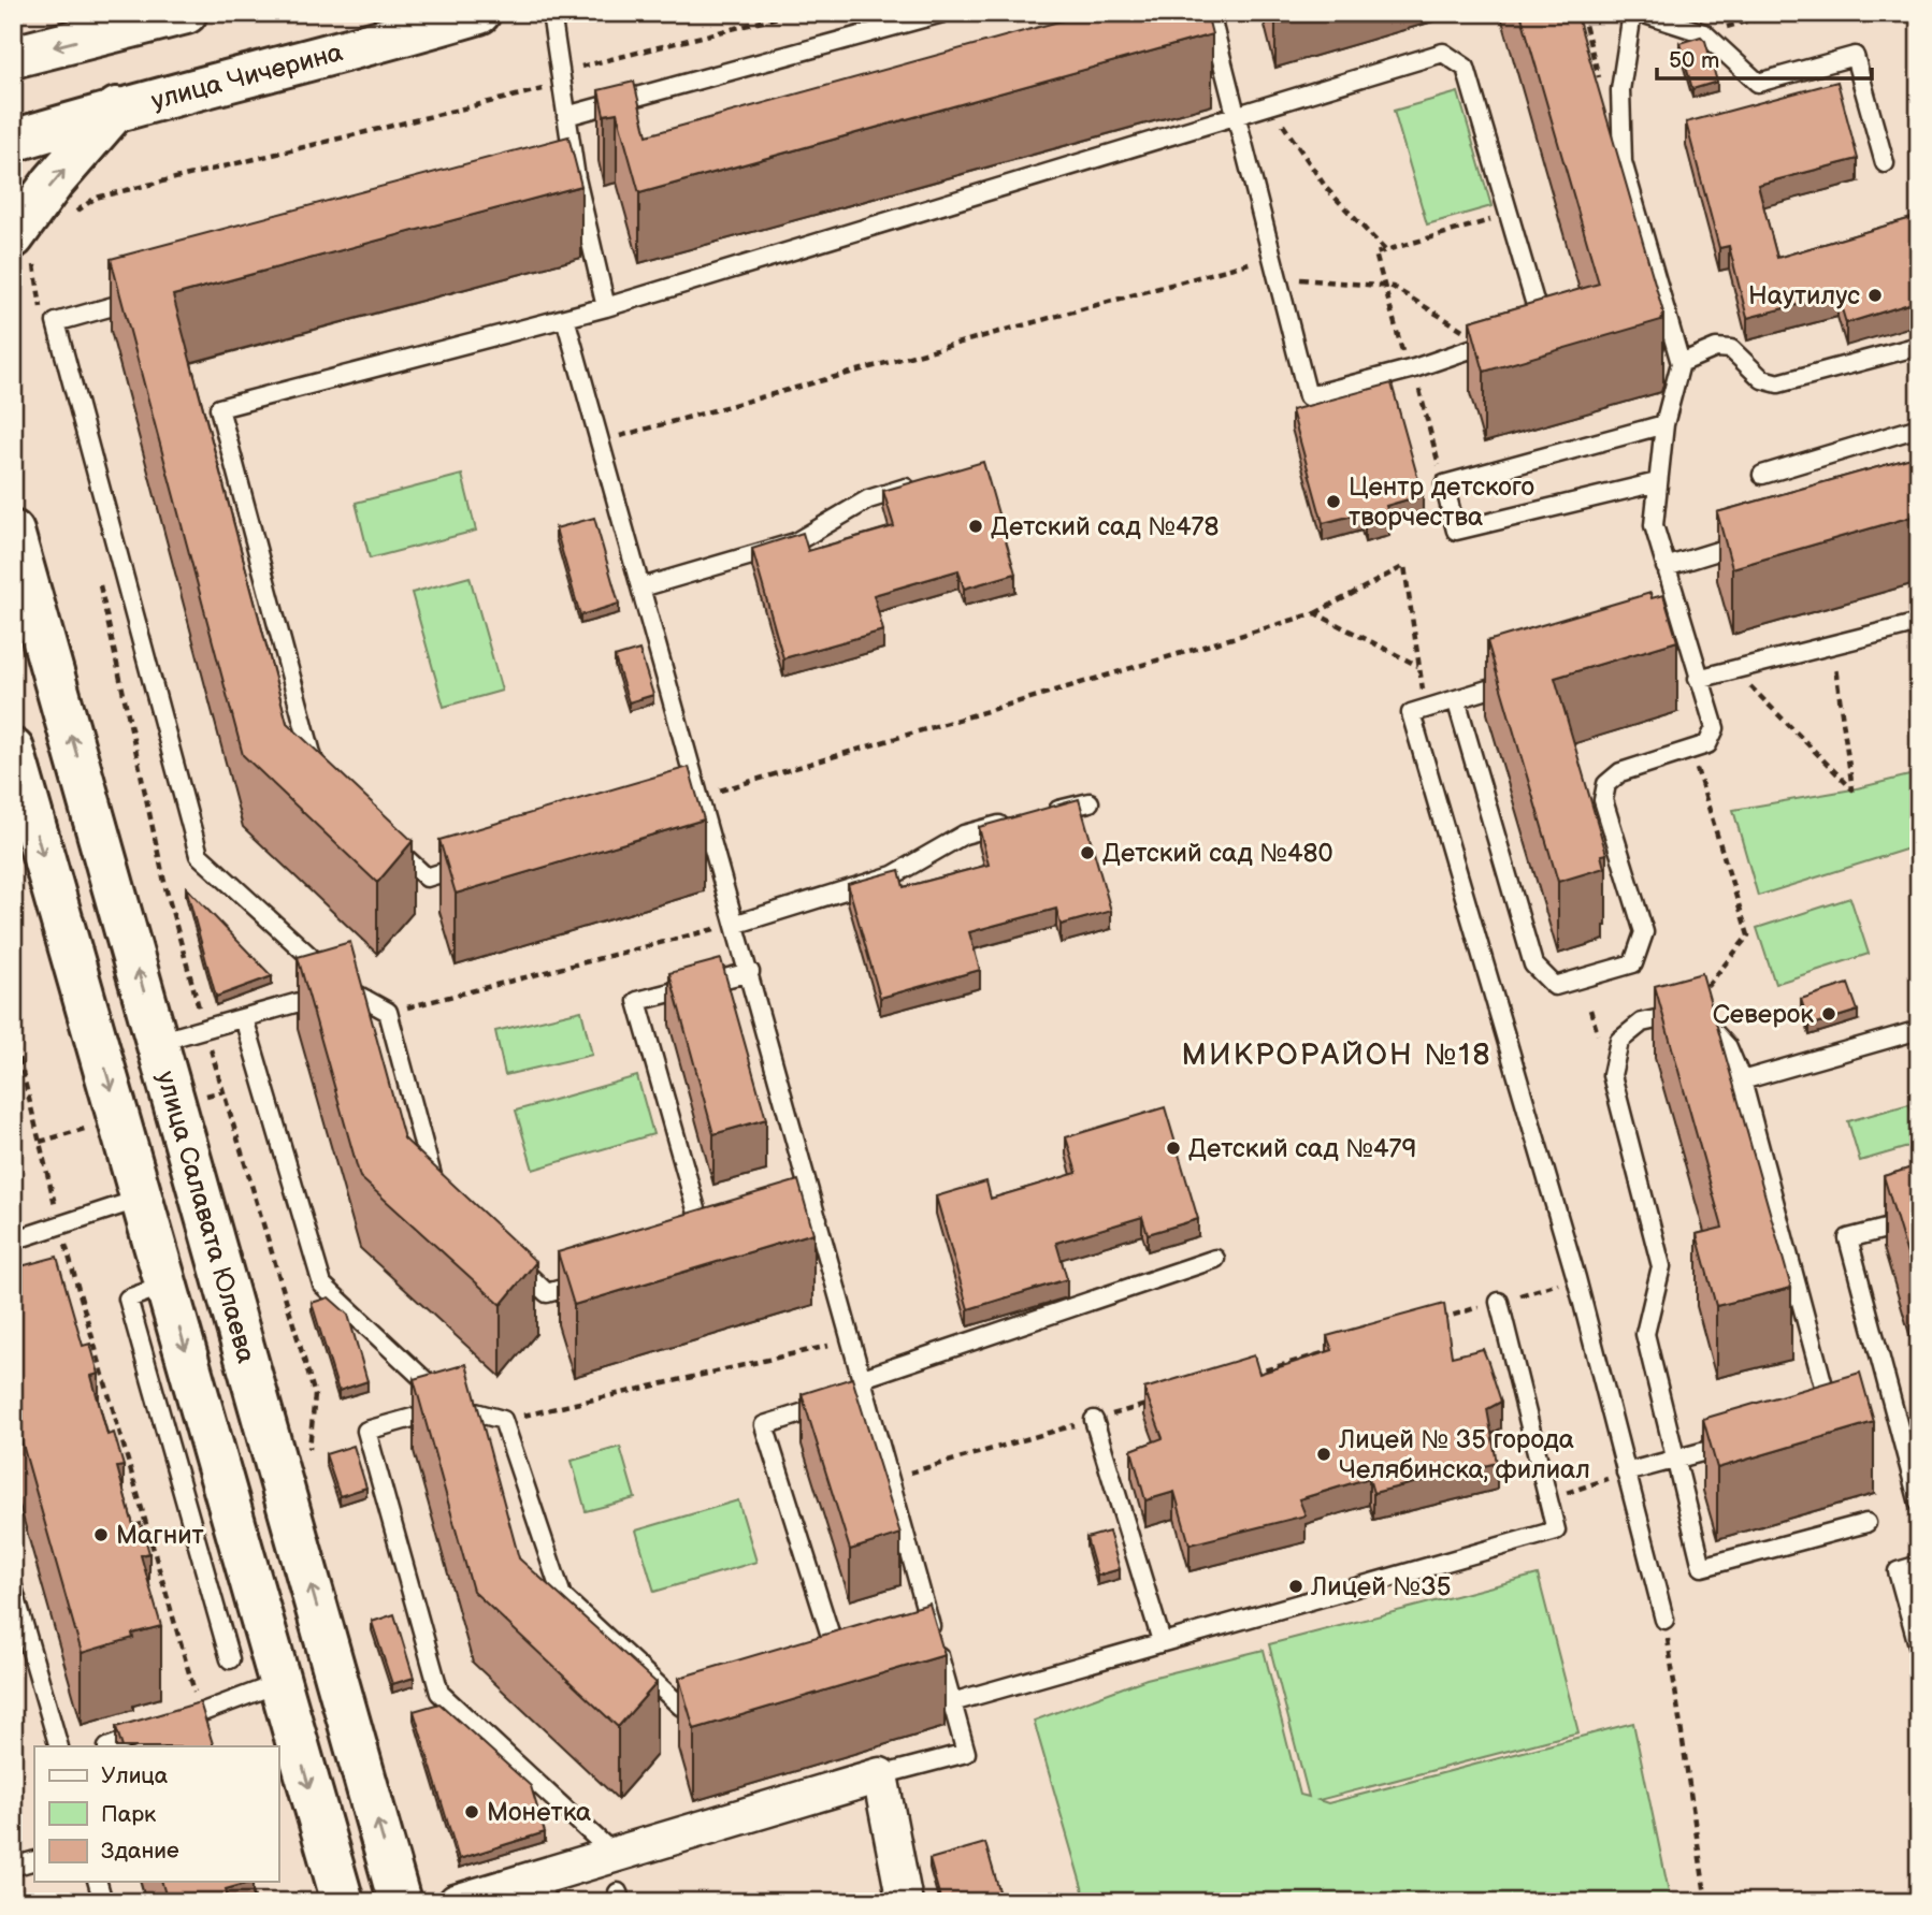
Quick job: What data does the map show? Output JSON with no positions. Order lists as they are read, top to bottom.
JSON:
{
  "streets": {
    "street": ["улица Чичерина", "улица Салавата Юлаева"]
  },
  "districts": ["МИКРОРАЙОН №18"],
  "places": [
    "Наутилус",
    "Центр детского творчества",
    "Детский сад №478",
    "Детский сад №480",
    "Северок",
    "Детский сад №479",
    "Лицей № 35 города Челябинска, филиал",
    "Магнит",
    "Лицей №35",
    "Монетка"
  ],
  "legend": ["Улица", "Парк", "Здание"],
  "scale_bar": "50 m"
}
